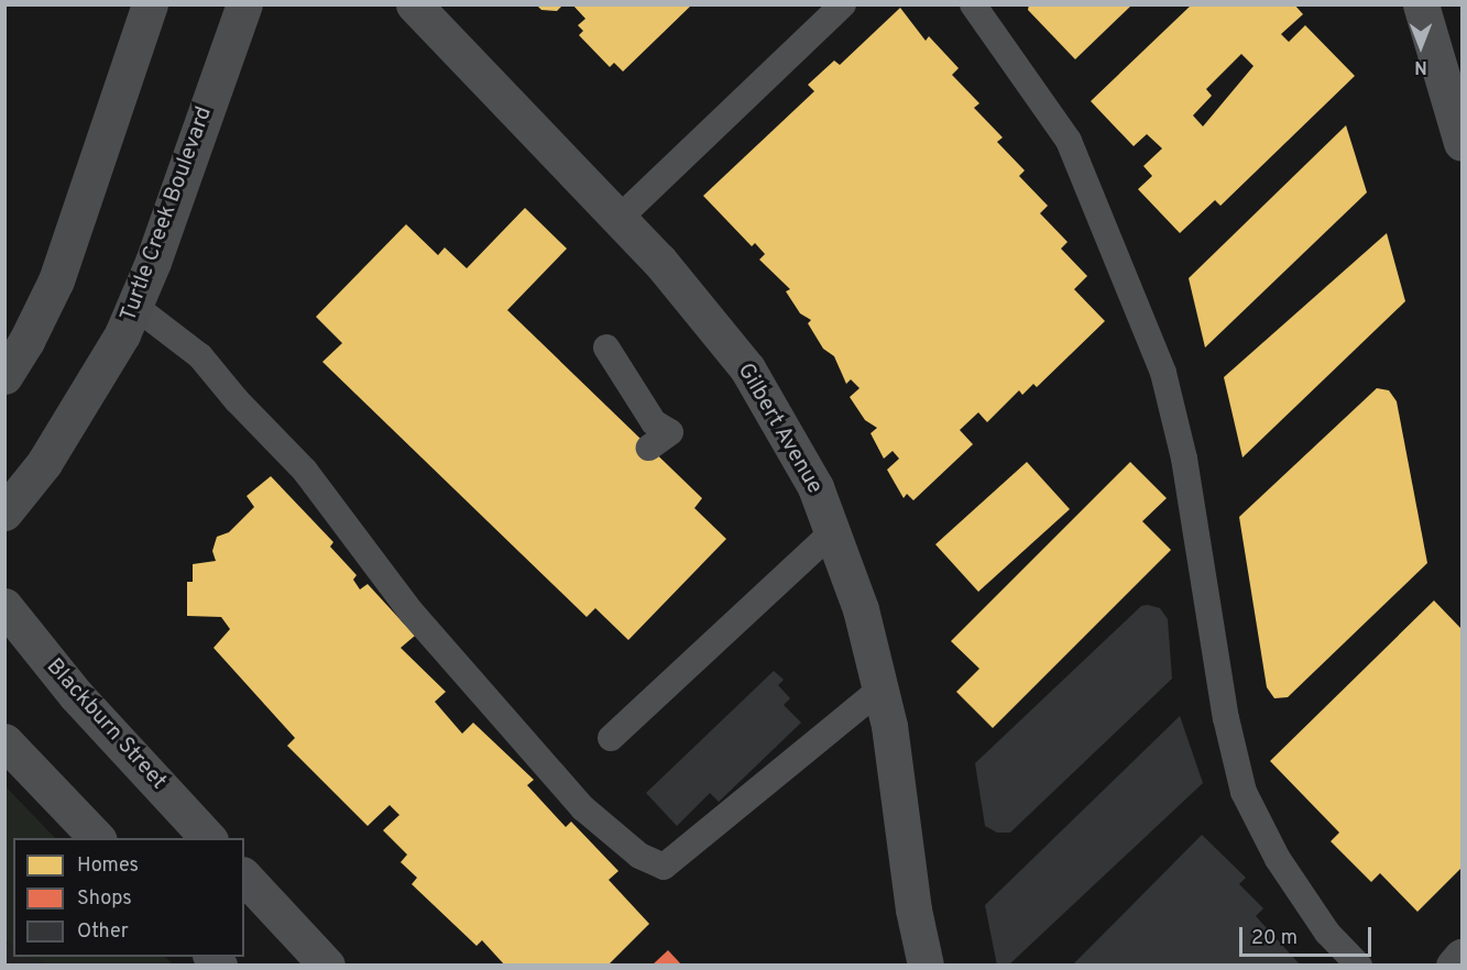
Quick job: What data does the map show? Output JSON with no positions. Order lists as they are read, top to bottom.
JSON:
{
  "streets": {
    "main road": ["Turtle Creek Boulevard"],
    "street": ["Gilbert Avenue", "Blackburn Street"]
  },
  "legend": ["Homes", "Shops", "Other"],
  "scale_bar": "20 m",
  "north": "bottom"
}
